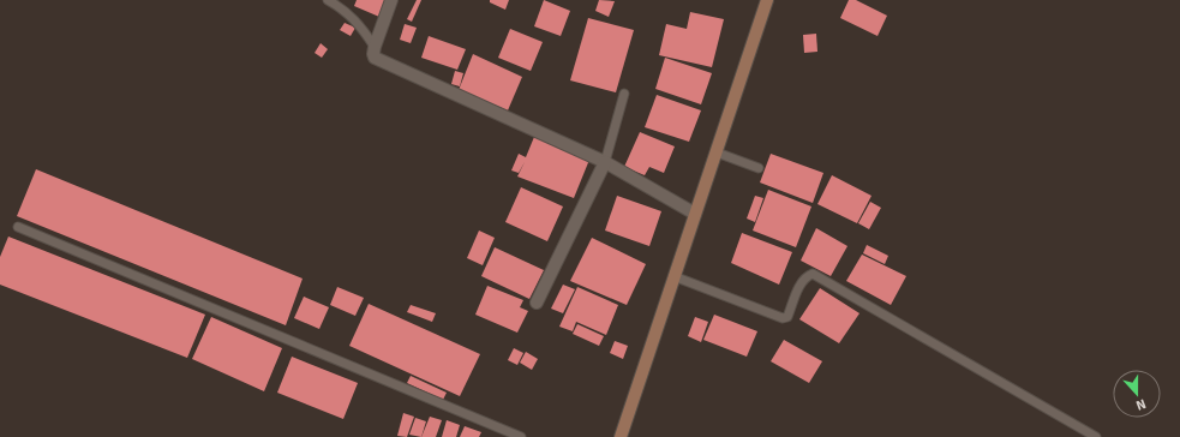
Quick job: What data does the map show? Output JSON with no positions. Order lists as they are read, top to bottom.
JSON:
{
  "north": "bottom"
}
